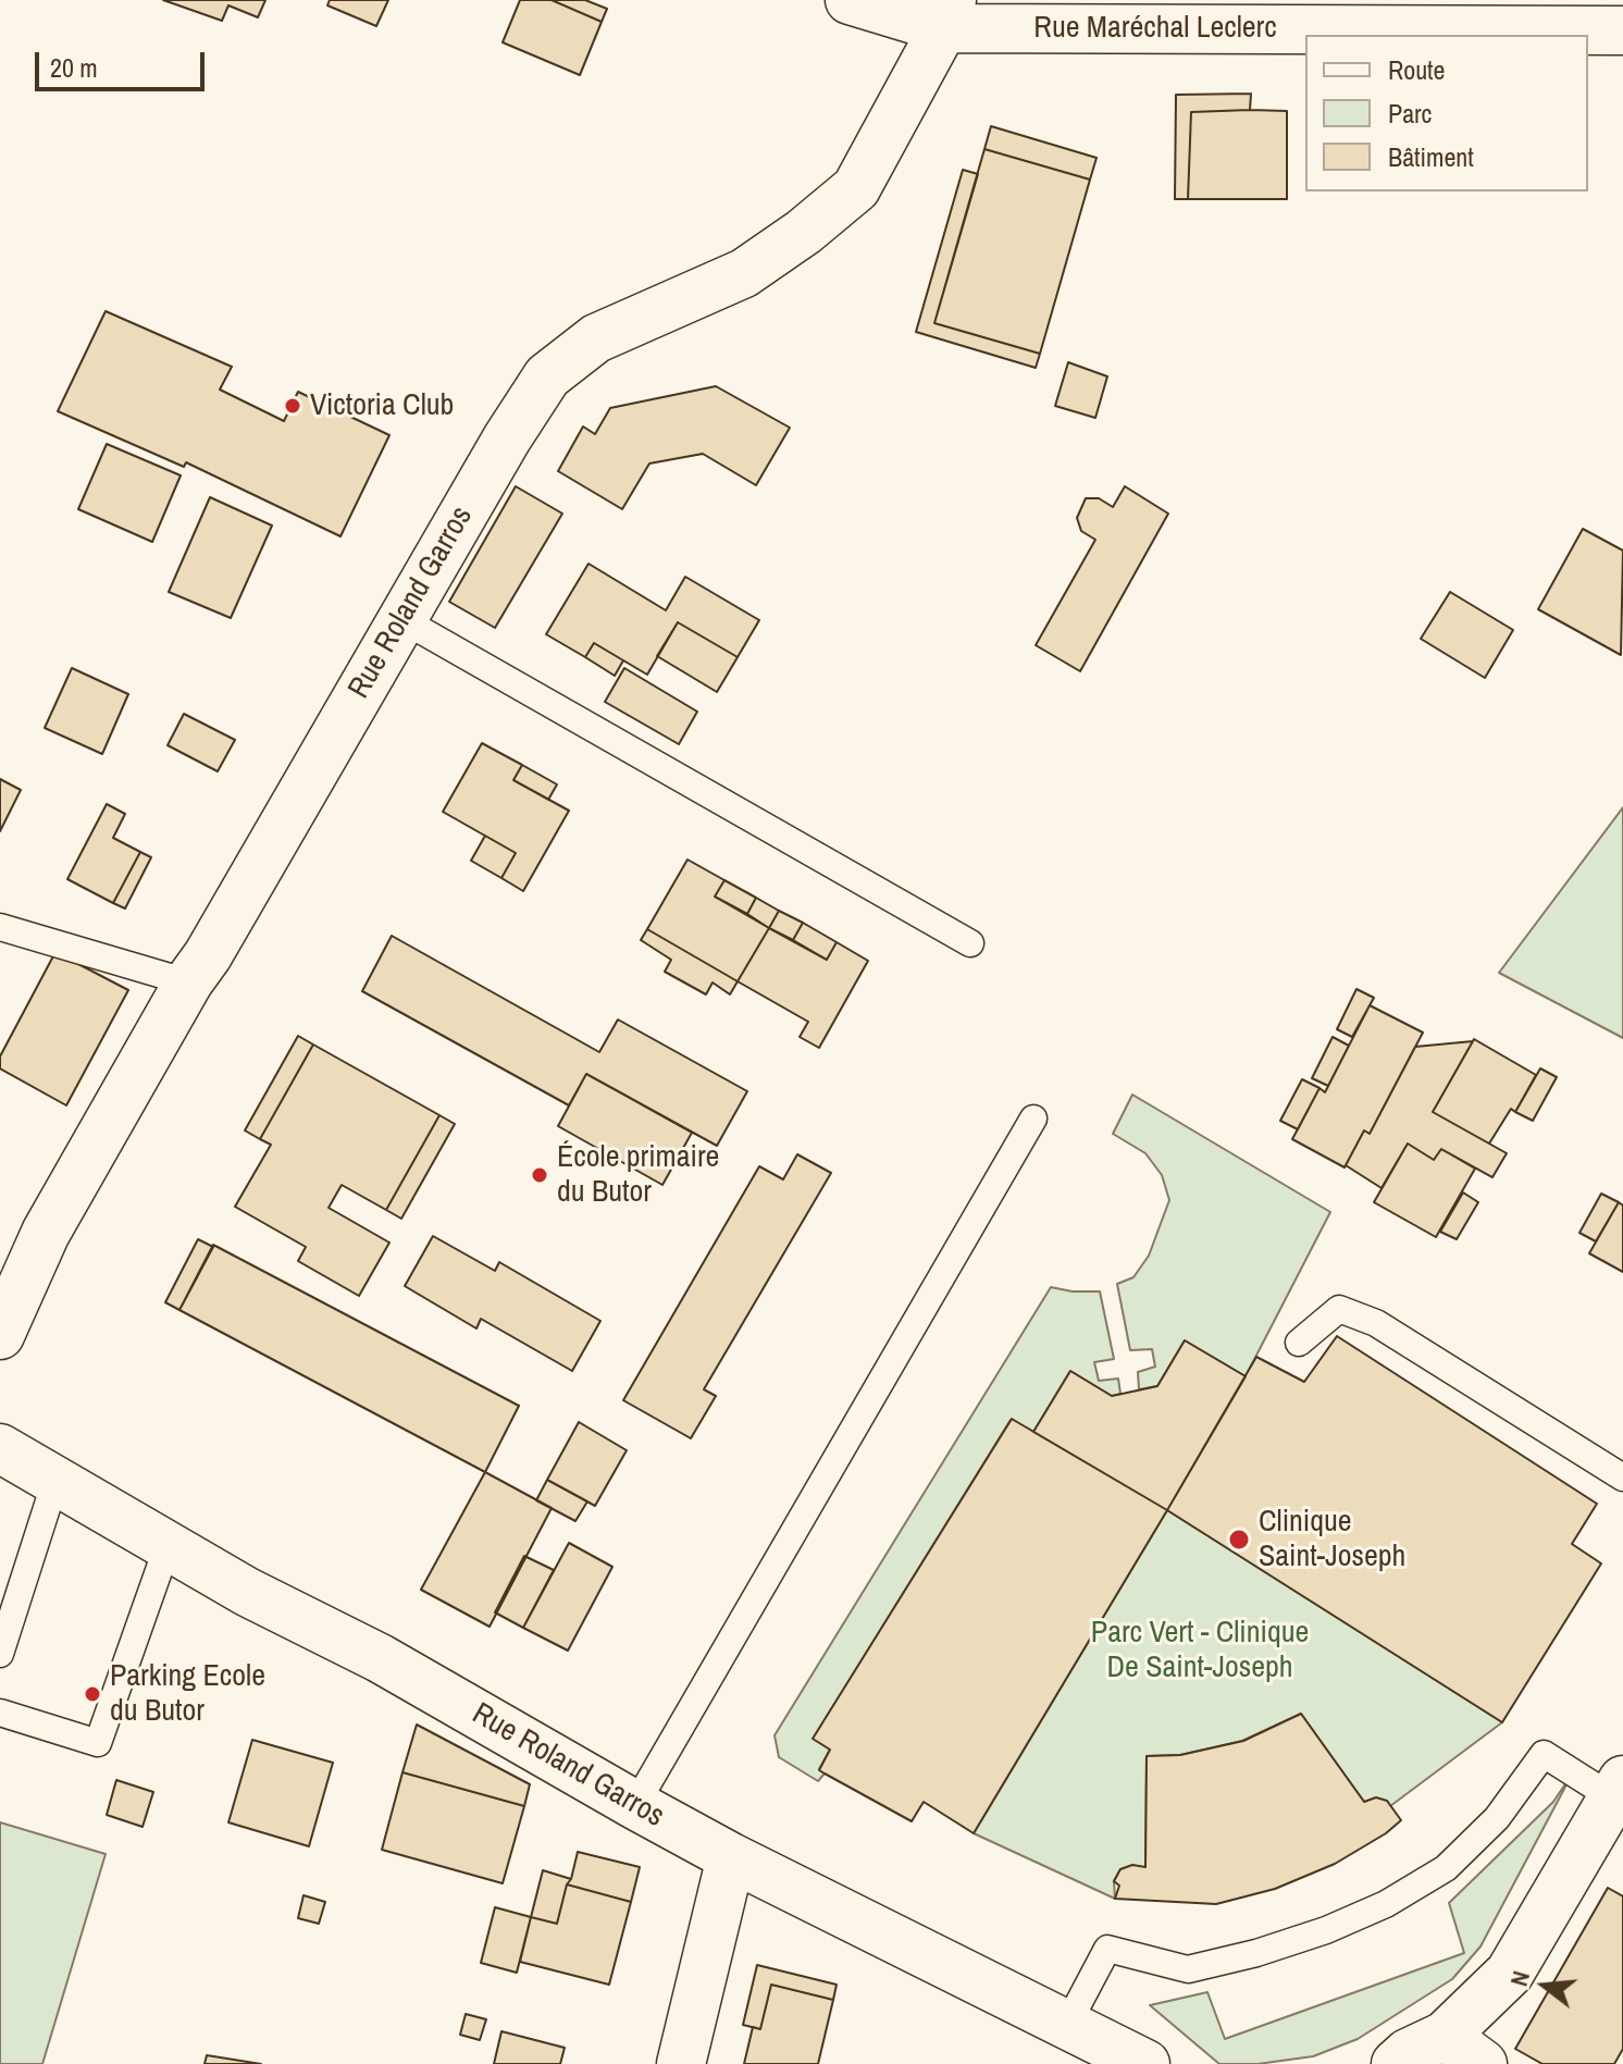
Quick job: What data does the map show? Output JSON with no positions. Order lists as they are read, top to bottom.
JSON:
{
  "streets": {
    "street": ["Rue Maréchal Leclerc", "Rue Roland Garros"]
  },
  "crossings": [
    ["Rue Maréchal Leclerc", "Rue Roland Garros"]
  ],
  "parks": ["Parc Vert - Clinique De Saint-Joseph"],
  "places": [
    "Victoria Club",
    "École primaire du Butor",
    "Clinique Saint-Joseph",
    "Parking Ecole du Butor"
  ],
  "legend": ["Route", "Parc", "Bâtiment"],
  "scale_bar": "20 m",
  "north": "left"
}
